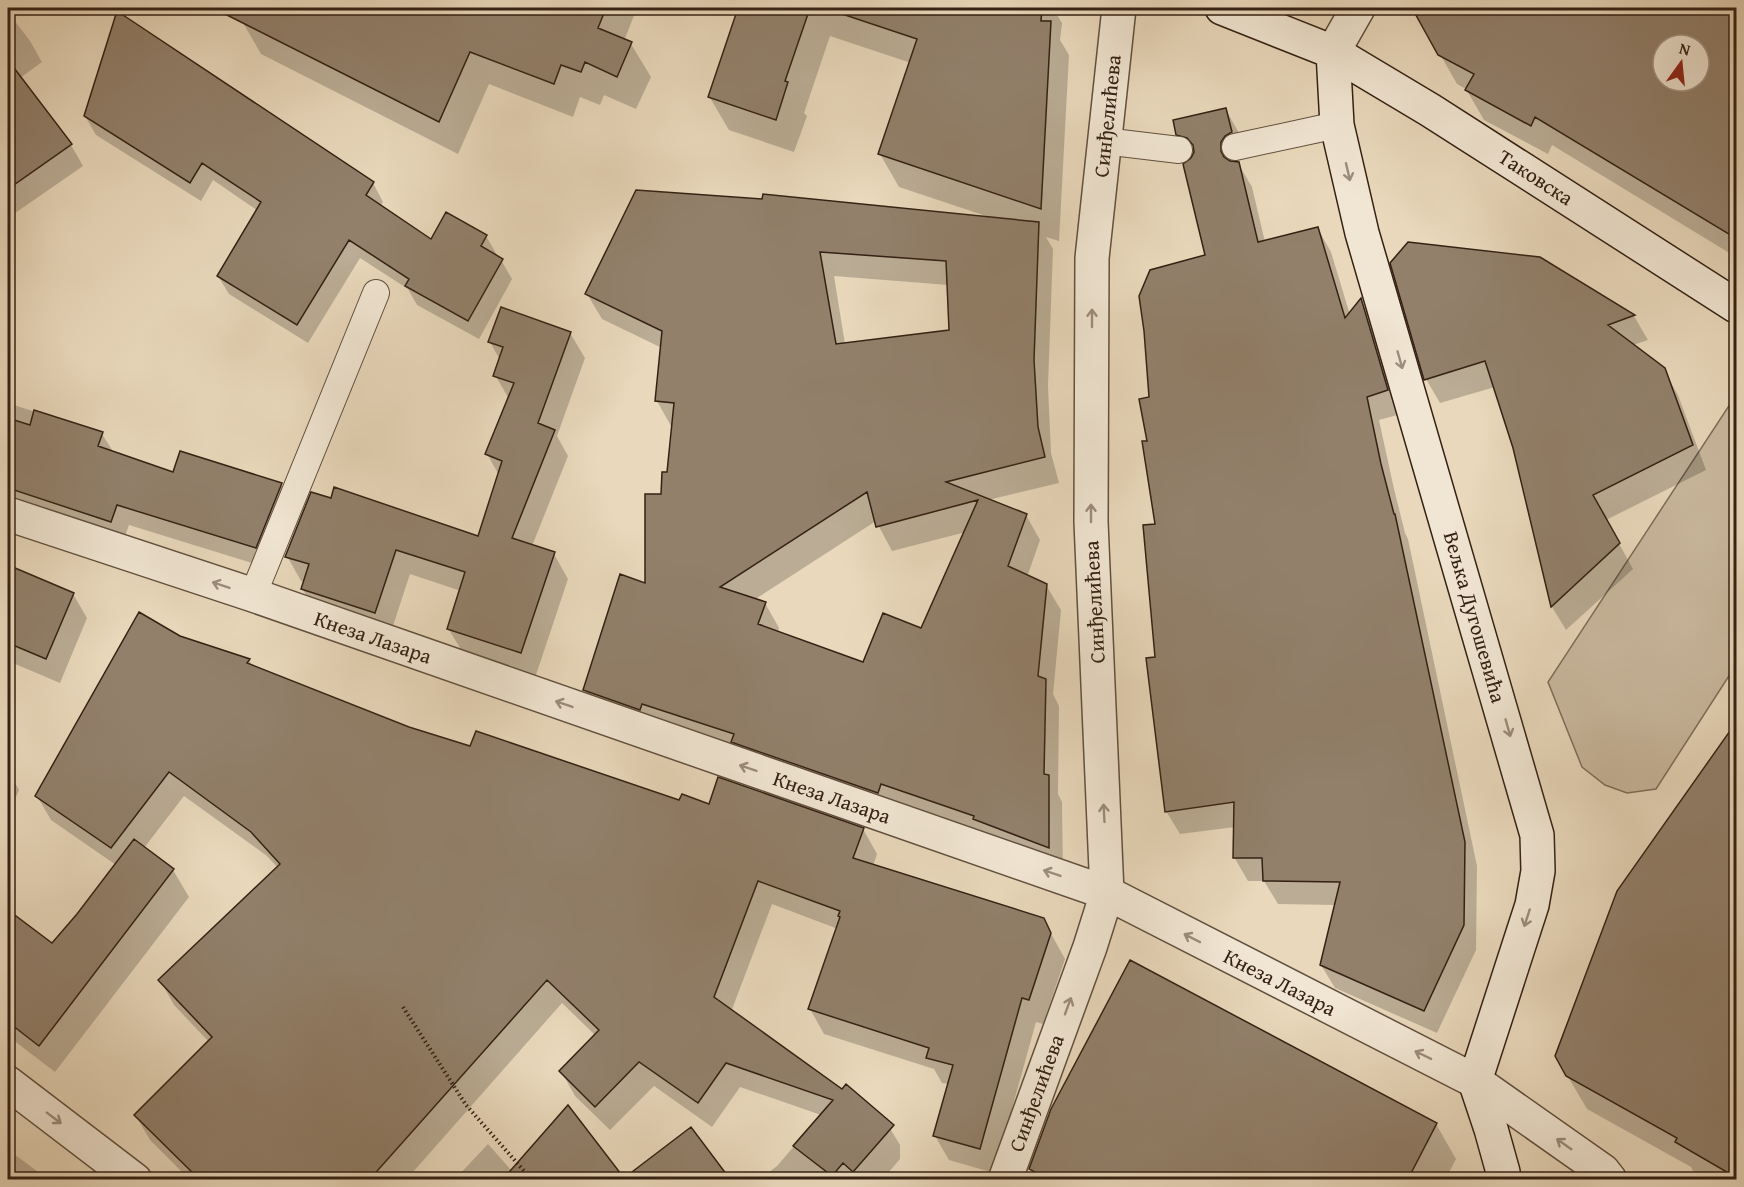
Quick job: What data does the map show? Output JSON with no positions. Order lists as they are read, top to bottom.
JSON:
{
  "streets": {
    "street": [
      "Синђелићева",
      "Таковска",
      "Вељка Дугошевића",
      "Кнеза Лазара"
    ]
  },
  "crossings": [
    ["Синђелићева", "Кнеза Лазара"],
    ["Таковска", "Вељка Дугошевића"],
    ["Вељка Дугошевића", "Кнеза Лазара"]
  ],
  "one_way": ["Синђелићева", "Вељка Дугошевића", "Кнеза Лазара"],
  "north": "top"
}
